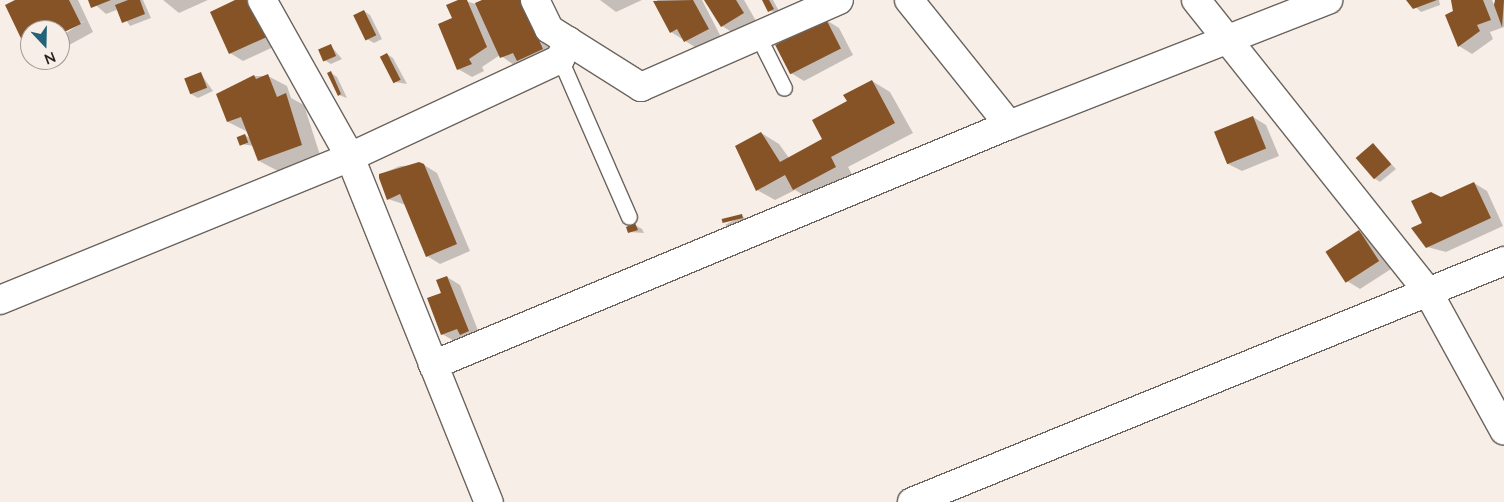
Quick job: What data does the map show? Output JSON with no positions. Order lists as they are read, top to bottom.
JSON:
{
  "north": "bottom"
}
